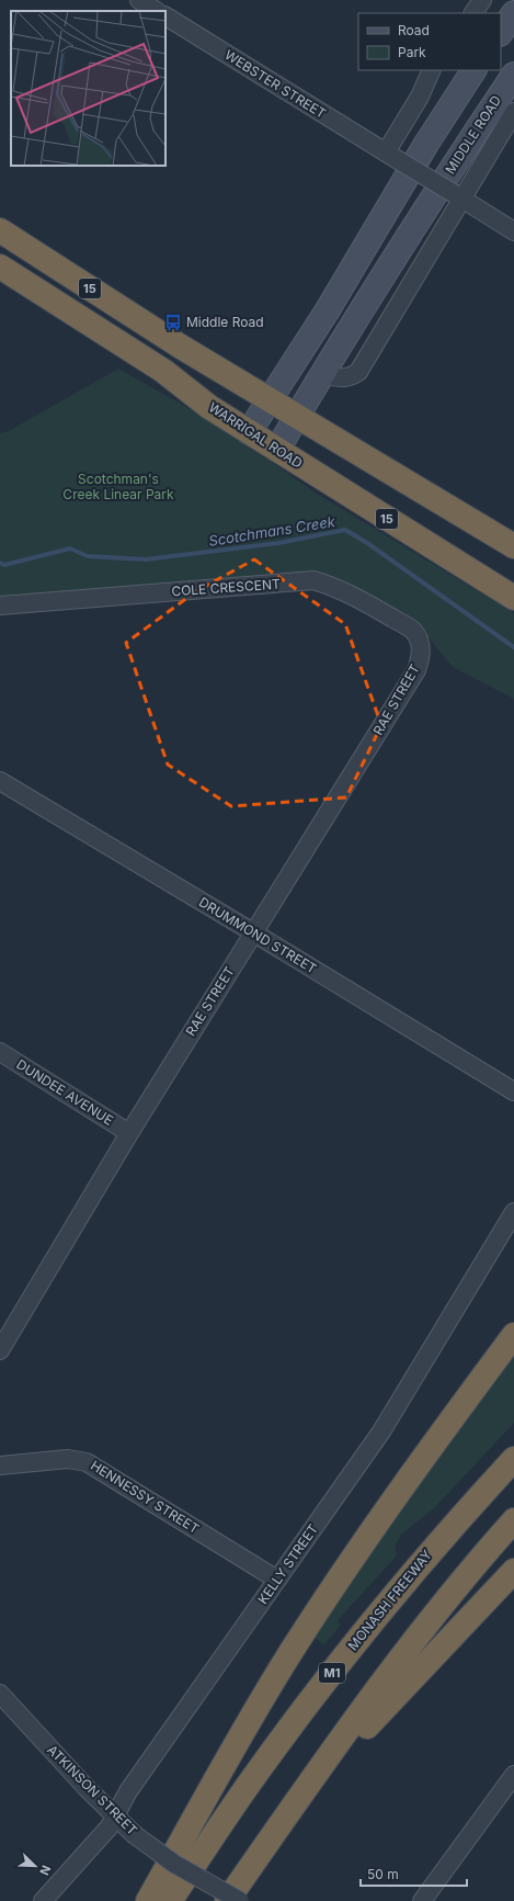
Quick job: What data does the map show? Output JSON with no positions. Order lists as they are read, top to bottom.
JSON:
{
  "streets": {
    "highway": [
      "15",
      "WARRIGAL ROAD",
      "MONASH FREEWAY",
      "M1"
    ],
    "street": [
      "WEBSTER STREET",
      "MIDDLE ROAD",
      "COLE CRESCENT",
      "RAE STREET",
      "DRUMMOND STREET",
      "DUNDEE AVENUE",
      "HENNESSY STREET",
      "KELLY STREET",
      "ATKINSON STREET"
    ]
  },
  "crossings": [
    ["WEBSTER STREET", "MIDDLE ROAD"],
    ["MIDDLE ROAD", "15"],
    ["MIDDLE ROAD", "WARRIGAL ROAD"],
    ["COLE CRESCENT", "RAE STREET"],
    ["RAE STREET", "DRUMMOND STREET"],
    ["RAE STREET", "DUNDEE AVENUE"],
    ["HENNESSY STREET", "KELLY STREET"],
    ["KELLY STREET", "ATKINSON STREET"]
  ],
  "water": ["Scotchmans Creek"],
  "parks": ["Scotchman's Creek Linear Park"],
  "places": {
    "bus stop": ["Middle Road"]
  },
  "legend": ["Road", "Park"],
  "scale_bar": "50 m",
  "north": "bottom right"
}
